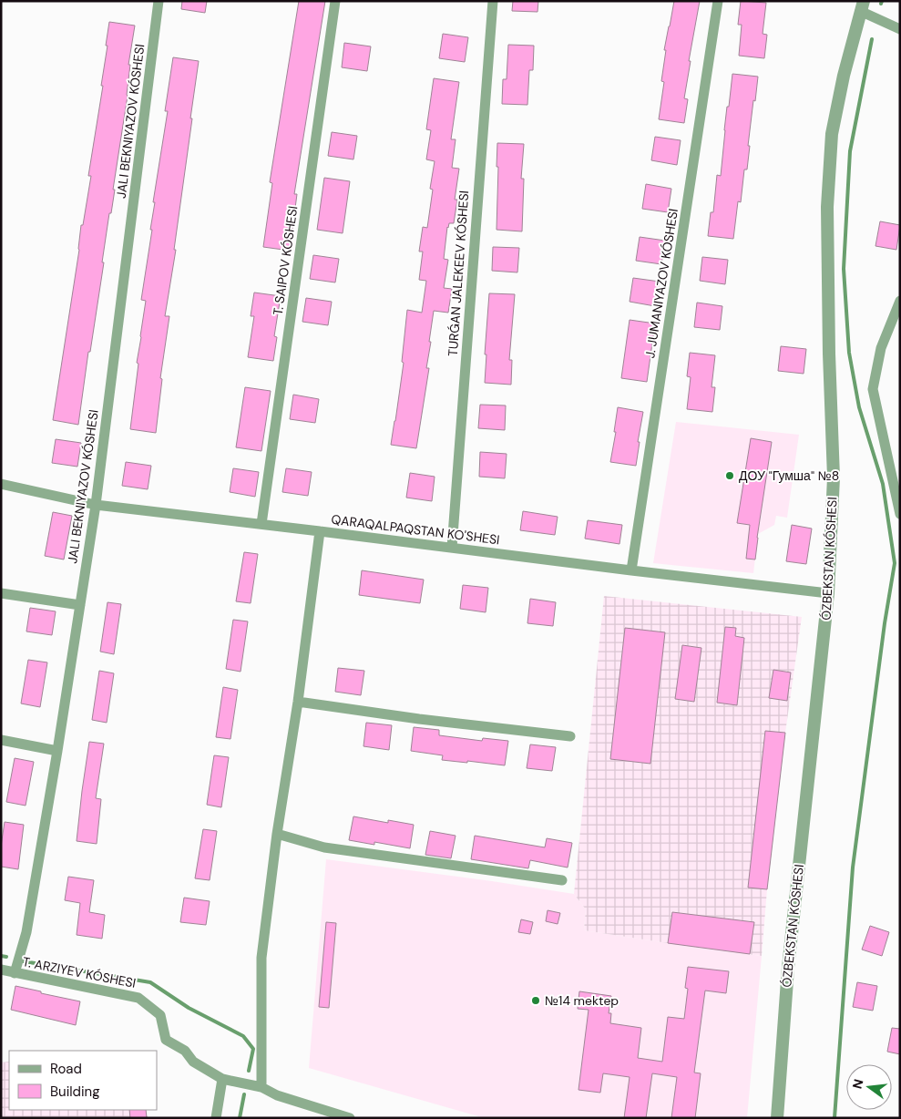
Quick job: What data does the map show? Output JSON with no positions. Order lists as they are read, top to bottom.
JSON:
{
  "streets": {
    "street": [
      "JALI BEKNIYAZOV KÓSHESI",
      "T. SAIPOV KÓSHESI",
      "TURǴAN JALEKEEV KÓSHESI",
      "J. JUMANIYAZOV KÓSHESI",
      "QARAQALPAQSTAN KO'SHESI",
      "ÓZBEKSTAN KÓSHESI",
      "T. ARZIYEV KÓSHESI"
    ]
  },
  "crossings": [
    ["JALI BEKNIYAZOV KÓSHESI", "QARAQALPAQSTAN KO'SHESI"],
    ["JALI BEKNIYAZOV KÓSHESI", "T. ARZIYEV KÓSHESI"],
    ["T. SAIPOV KÓSHESI", "QARAQALPAQSTAN KO'SHESI"],
    ["TURǴAN JALEKEEV KÓSHESI", "QARAQALPAQSTAN KO'SHESI"],
    ["J. JUMANIYAZOV KÓSHESI", "QARAQALPAQSTAN KO'SHESI"],
    ["QARAQALPAQSTAN KO'SHESI", "ÓZBEKSTAN KÓSHESI"]
  ],
  "places": ["ДОУ \"Гумша\" №8", "№14 mektep"],
  "legend": ["Road", "Building"],
  "north": "left"
}
